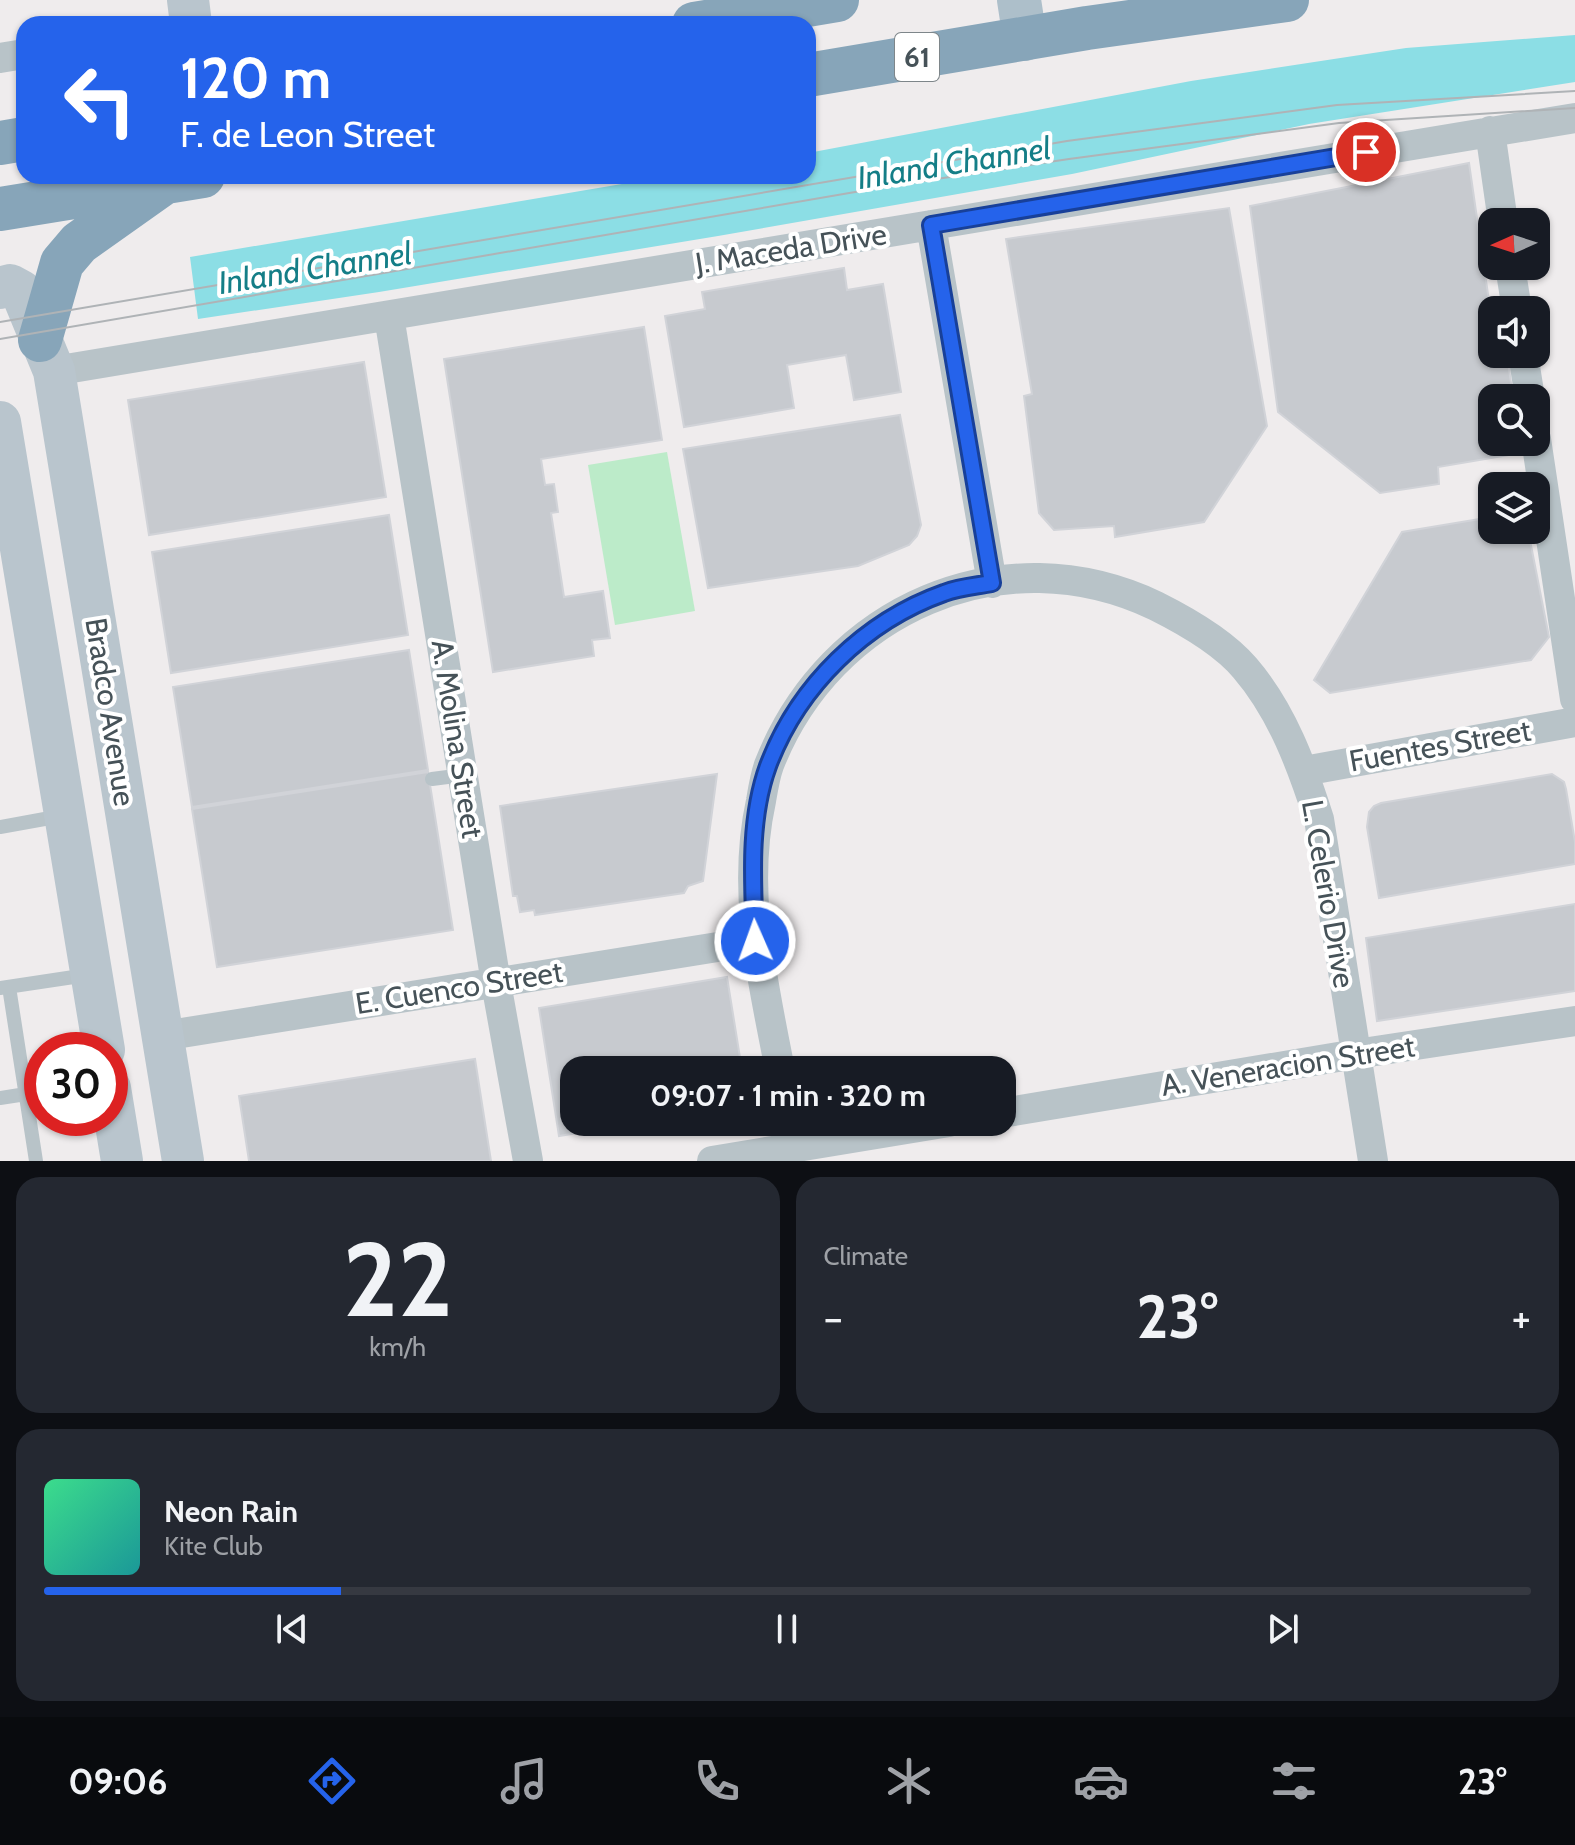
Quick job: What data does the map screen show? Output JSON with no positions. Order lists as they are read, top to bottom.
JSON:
{
  "streets": {
    "highway": ["61"],
    "street": [
      "J. Maceda Drive",
      "Bradco Avenue",
      "A. Molina Street",
      "Fuentes Street",
      "L. Celerio Drive",
      "E. Cuenco Street",
      "A. Veneracion Street"
    ]
  },
  "crossings": [
    ["J. Maceda Drive", "Bradco Avenue"],
    ["J. Maceda Drive", "A. Molina Street"],
    ["Bradco Avenue", "E. Cuenco Street"],
    ["A. Molina Street", "E. Cuenco Street"],
    ["Fuentes Street", "L. Celerio Drive"],
    ["L. Celerio Drive", "E. Cuenco Street"],
    ["L. Celerio Drive", "A. Veneracion Street"]
  ],
  "water": ["Inland Channel"],
  "north": "left",
  "page": {
    "turn": ["120 m", "F. de Leon Street"],
    "limit": "30",
    "trip": "09:07 · 1 min · 320 m",
    "tile": [
      ["22", "km/h"],
      "Climate"
    ],
    "heat": ["−", "23°", "+"],
    "song": ["Neon Rain", "Kite Club"],
    "tabs": ["09:06", "23°"]
  }
}
